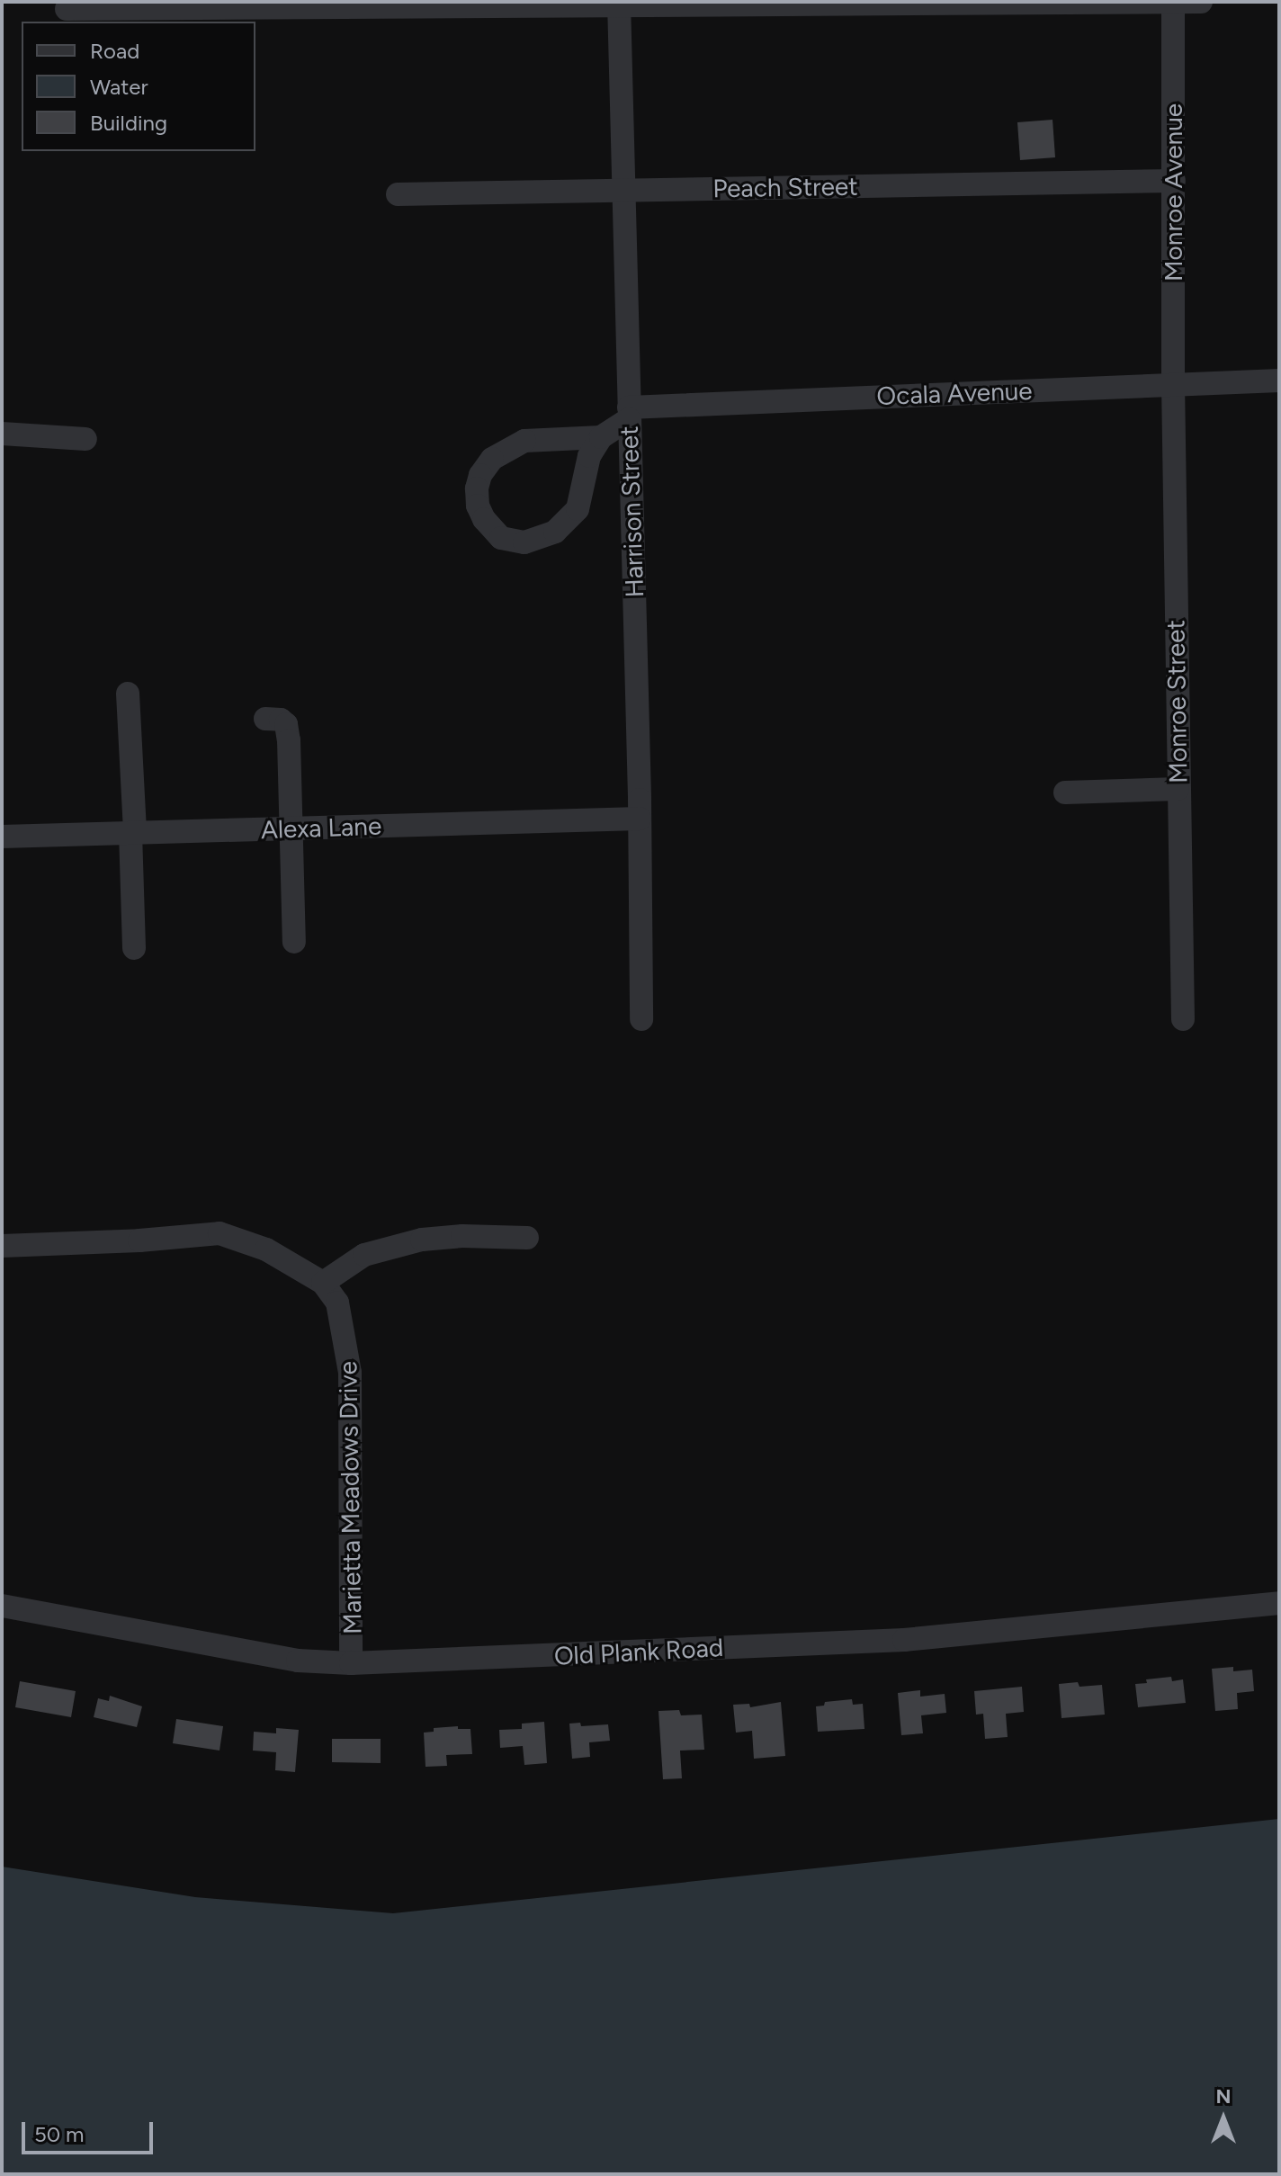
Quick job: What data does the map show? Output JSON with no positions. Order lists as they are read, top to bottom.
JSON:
{
  "streets": {
    "street": [
      "Peach Street",
      "Monroe Avenue",
      "Ocala Avenue",
      "Harrison Street",
      "Monroe Street",
      "Alexa Lane",
      "Marietta Meadows Drive",
      "Old Plank Road"
    ]
  },
  "crossings": [
    ["Peach Street", "Monroe Avenue"],
    ["Peach Street", "Harrison Street"],
    ["Monroe Avenue", "Ocala Avenue"],
    ["Monroe Avenue", "Monroe Street"],
    ["Ocala Avenue", "Harrison Street"],
    ["Ocala Avenue", "Monroe Street"],
    ["Harrison Street", "Alexa Lane"],
    ["Marietta Meadows Drive", "Old Plank Road"]
  ],
  "legend": ["Road", "Water", "Building"],
  "scale_bar": "50 m",
  "north": "top"
}
